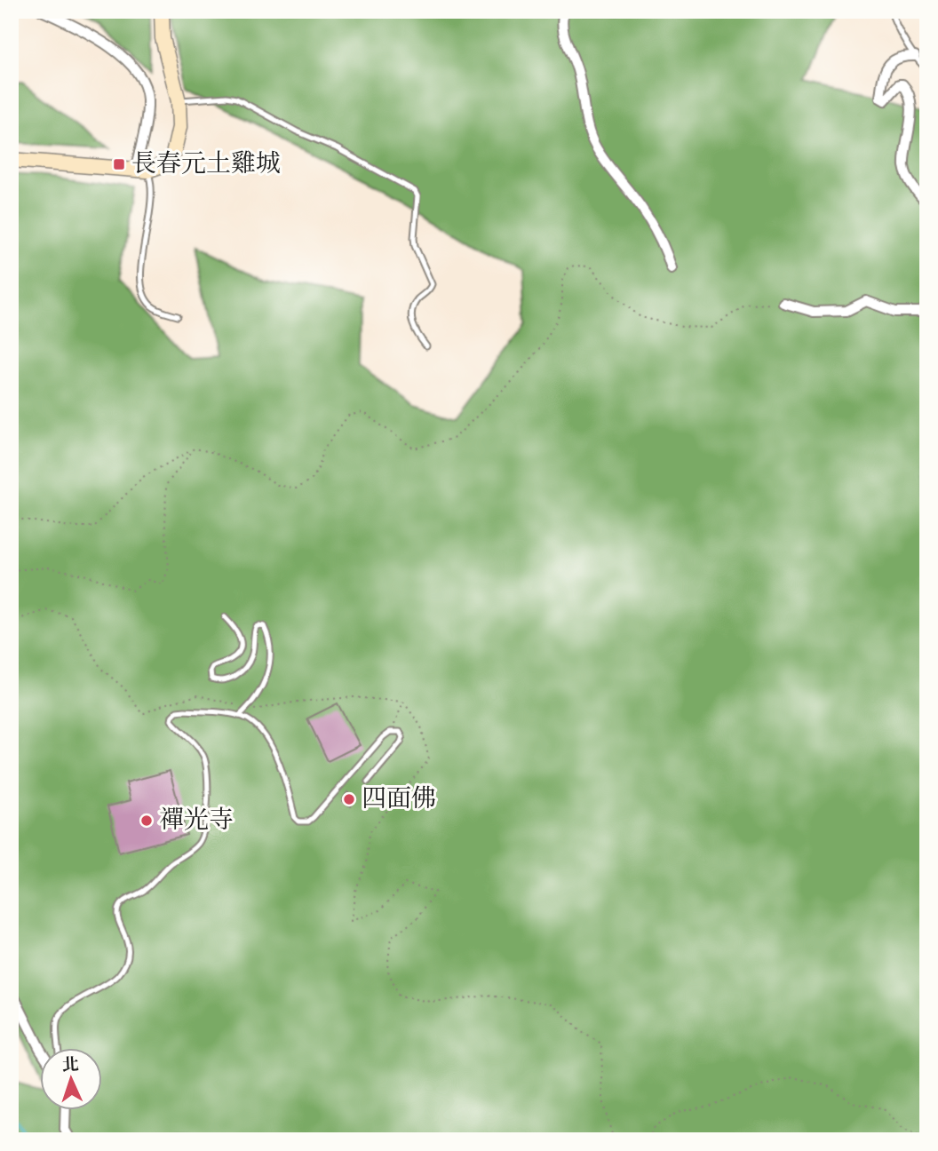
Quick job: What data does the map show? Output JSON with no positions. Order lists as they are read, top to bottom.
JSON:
{
  "places": {
    "transit": ["長春元土雞城"],
    "other": ["四面佛", "禪光寺"]
  },
  "north": "top"
}
